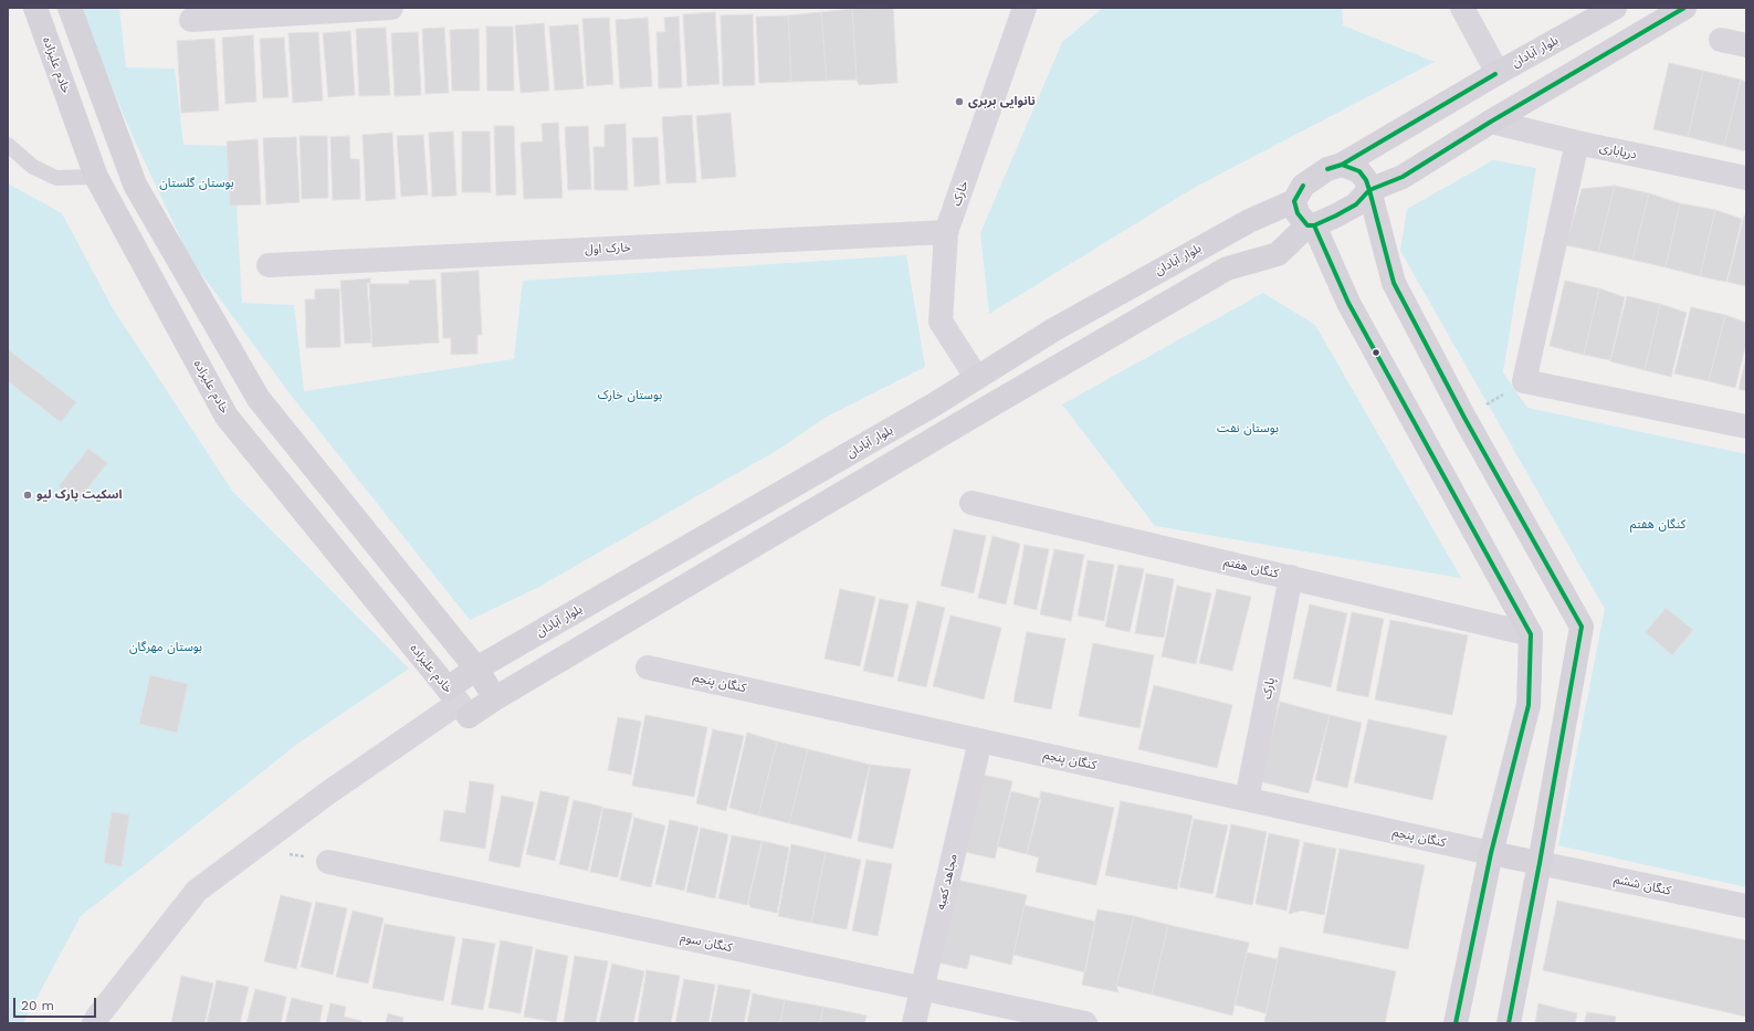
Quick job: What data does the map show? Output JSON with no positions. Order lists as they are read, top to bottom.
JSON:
{
  "streets": {
    "main road": ["بلوار آبادان", "خادم علیزاده"],
    "street": [
      "دریاباری",
      "خارک",
      "خارک اول",
      "کنگان هفتم",
      "کنگان پنجم",
      "پارک",
      "مجاهد کعبه",
      "کنگان ششم",
      "کنگان سوم"
    ]
  },
  "crossings": [
    ["بلوار آبادان", "خادم علیزاده"],
    ["بلوار آبادان", "خارک"],
    ["خارک", "خارک اول"],
    ["کنگان هفتم", "پارک"],
    ["کنگان پنجم", "پارک"],
    ["کنگان پنجم", "مجاهد کعبه"],
    ["مجاهد کعبه", "کنگان سوم"]
  ],
  "parks": [
    "بوستان گلستان",
    "بوستان خارک",
    "بوستان نفت",
    "کنگان هفتم",
    "بوستان مهرگان"
  ],
  "places": ["نانوایی بربری", "اسکیت پارک لیو"],
  "scale_bar": "20 m"
}
